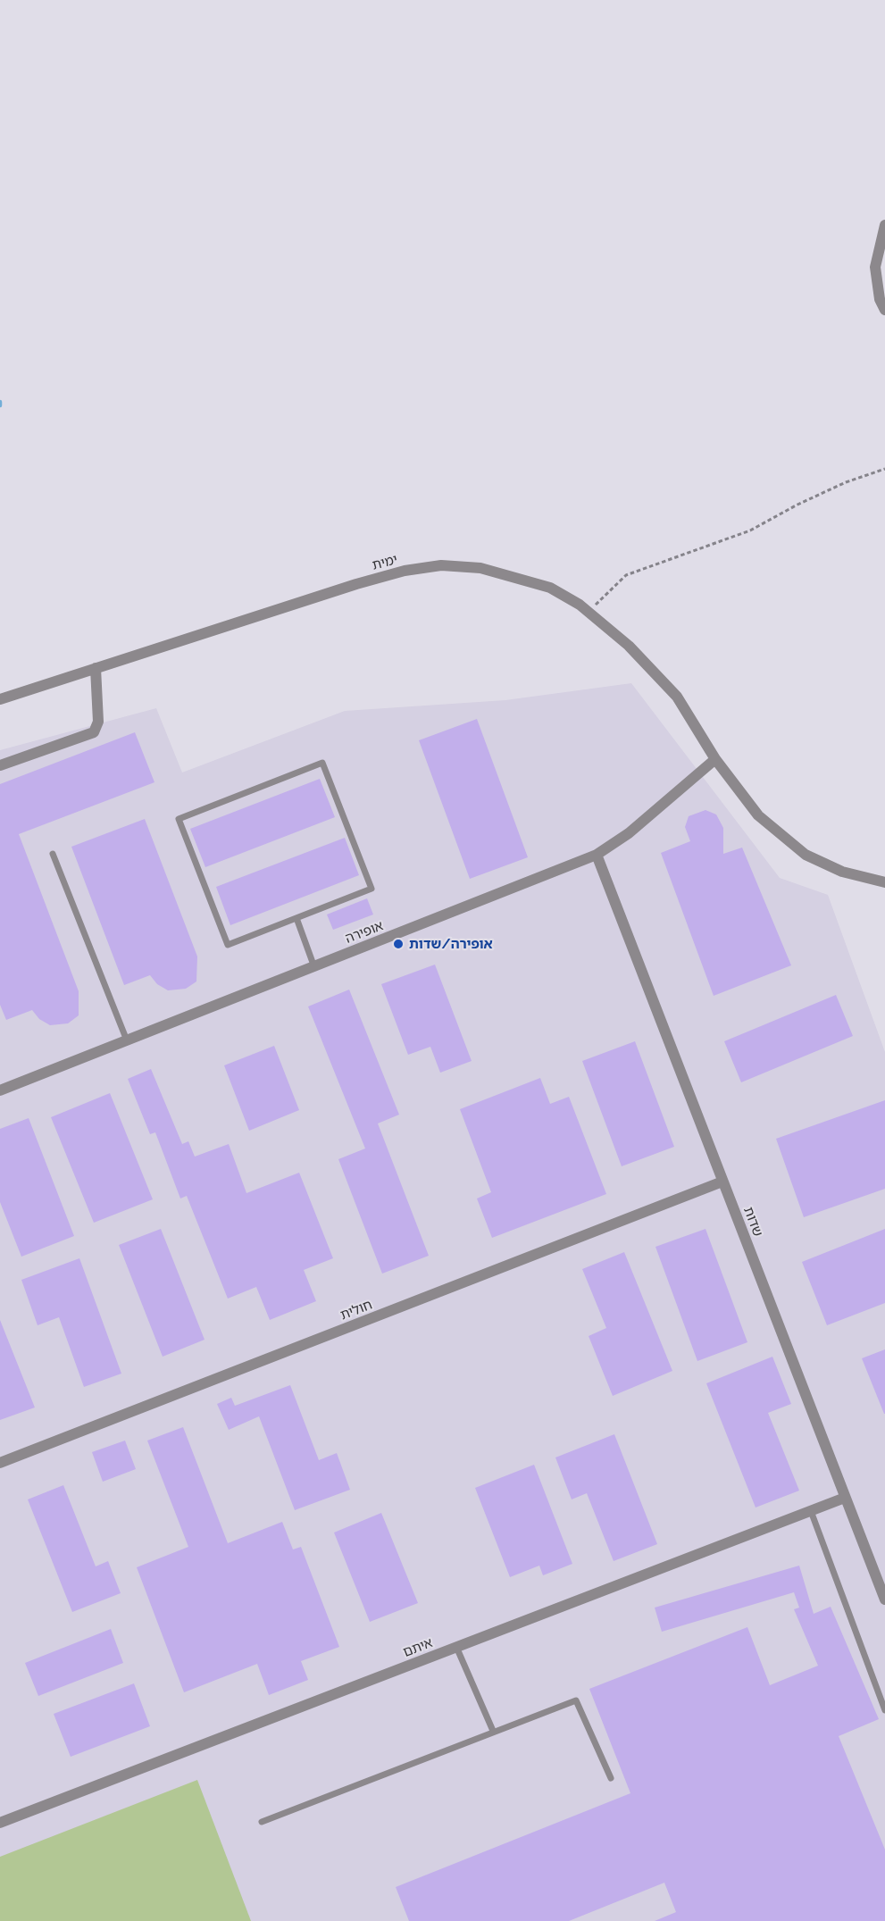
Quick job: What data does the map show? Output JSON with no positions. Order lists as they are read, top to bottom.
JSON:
{
  "streets": {
    "street": [
      "ימית",
      "אופירה",
      "שדות",
      "חולית",
      "איתם"
    ]
  },
  "crossings": [
    ["ימית", "אופירה"],
    ["אופירה", "שדות"],
    ["שדות", "חולית"],
    ["שדות", "איתם"]
  ],
  "places": ["אופירה/שדות"]
}
